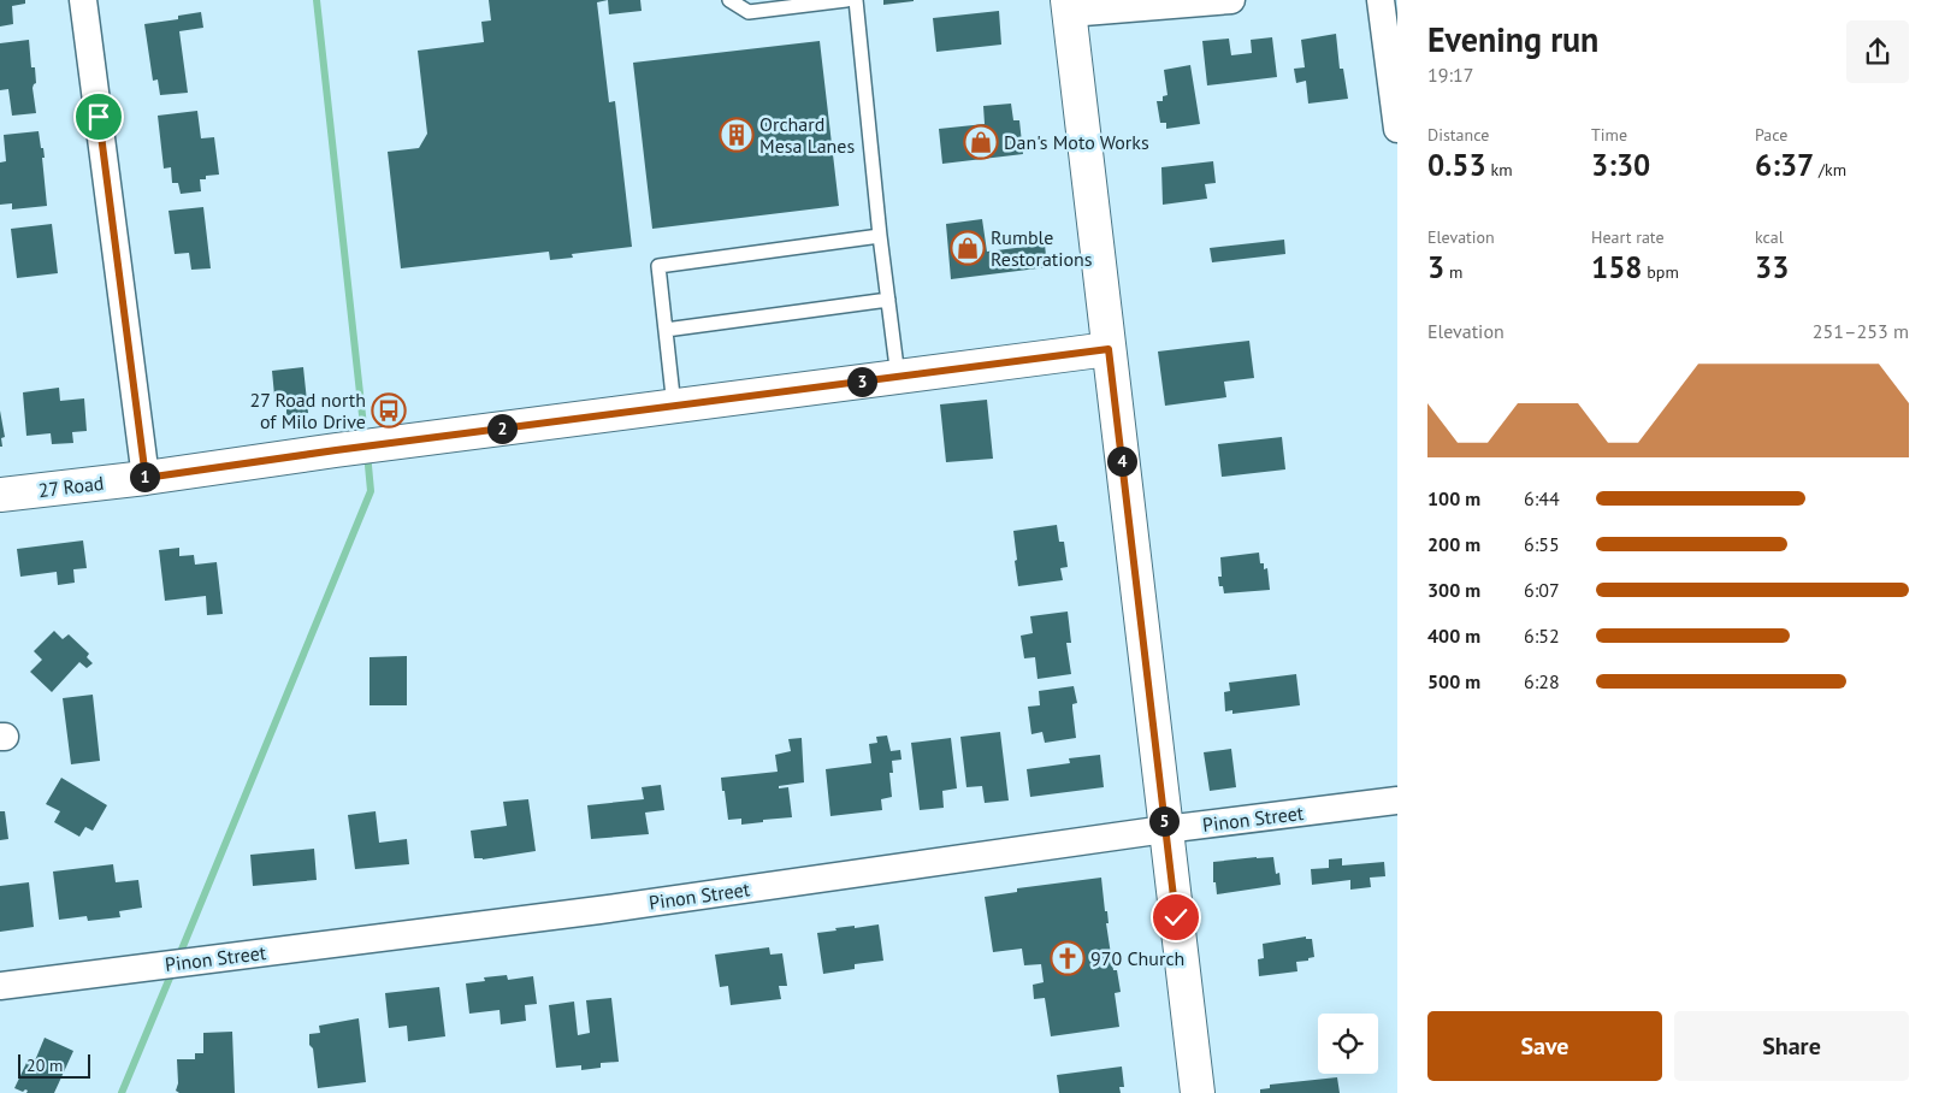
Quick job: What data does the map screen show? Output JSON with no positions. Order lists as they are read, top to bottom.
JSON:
{
  "streets": {
    "street": ["27 Road", "Pinon Street"]
  },
  "places": {
    "building": ["Orchard Mesa Lanes"],
    "shop": ["Dan's Moto Works", "Rumble Restorations"],
    "bus stop": ["27 Road north of Milo Drive"],
    "church": ["970 Church"]
  },
  "scale_bar": "20 m",
  "page": {
    "heading": ["Evening run", "19:17"],
    "stats": [
      ["Distance", "0.53 km"],
      ["Time", "3:30"],
      ["Pace", "6:37 /km"],
      ["Elevation", "3 m"],
      ["Heart rate", "158 bpm"],
      ["kcal", "33"]
    ],
    "chart": ["Elevation", "251–253 m"],
    "pins": [
      "3",
      "2",
      "4",
      "1",
      "5"
    ],
    "list": [
      {
        "name": "100 m",
        "note": "6:44"
      },
      {
        "name": "200 m",
        "note": "6:55"
      },
      {
        "name": "300 m",
        "note": "6:07"
      },
      {
        "name": "400 m",
        "note": "6:52"
      },
      {
        "name": "500 m",
        "note": "6:28"
      }
    ],
    "buttons": ["Save", "Share"],
    "scale": "20 m"
  }
}
